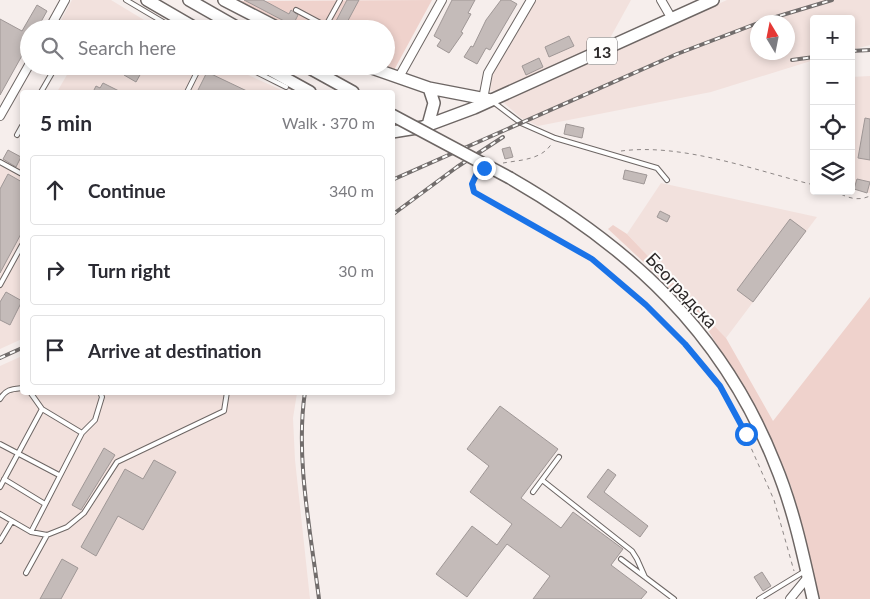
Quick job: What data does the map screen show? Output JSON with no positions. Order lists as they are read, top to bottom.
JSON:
{
  "streets": {
    "main road": ["13", "Београдска"]
  },
  "north": "top",
  "page": {
    "map_buttons": ["+", "−"],
    "search": "Search here",
    "heading": ["5 min", "Walk · 370 m"],
    "list": [
      ["Continue", "340 m"],
      ["Turn right", "30 m"],
      "Arrive at destination"
    ]
  }
}
